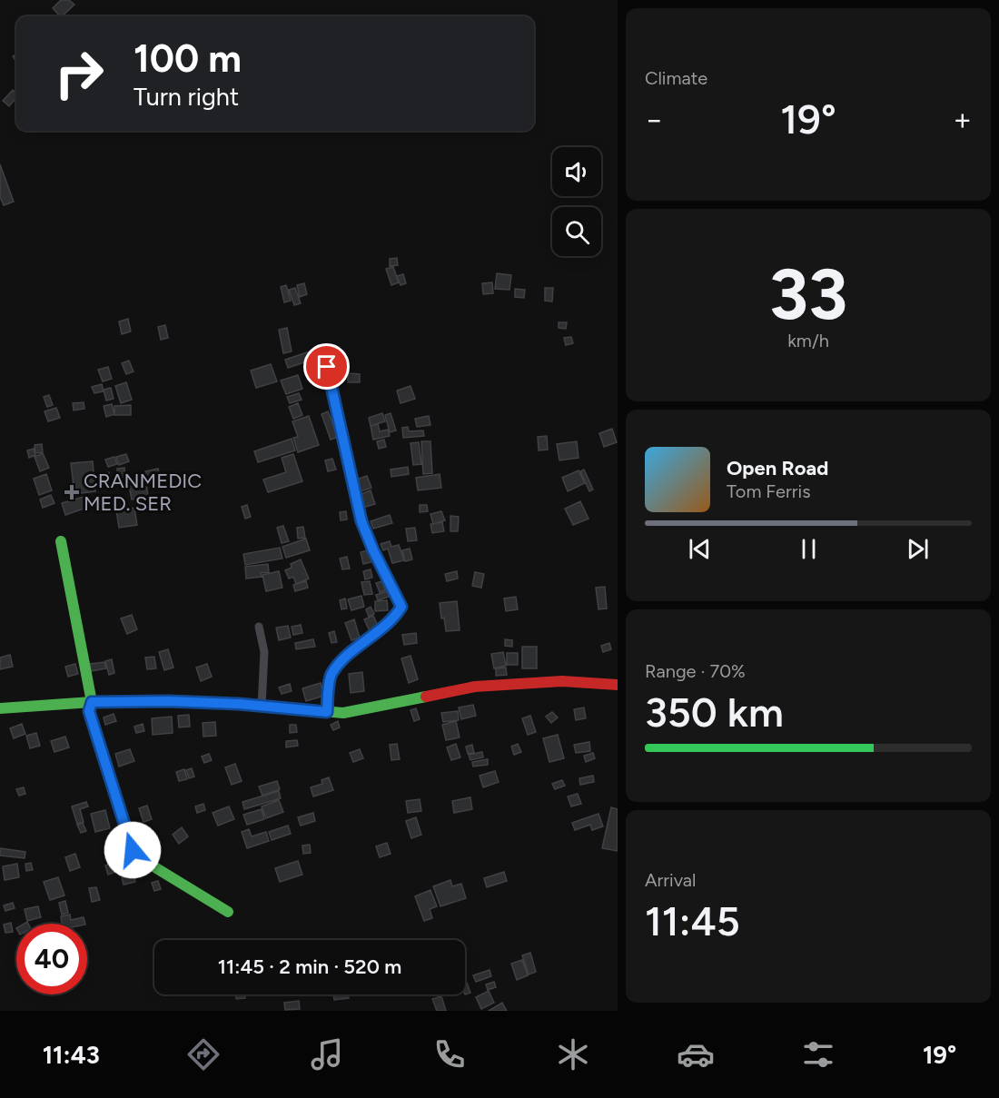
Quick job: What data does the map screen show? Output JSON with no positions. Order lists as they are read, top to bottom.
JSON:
{
  "places": {
    "health": ["CRANMEDIC MED. SER"]
  },
  "page": {
    "tile": [
      "Climate",
      ["33", "km/h"],
      ["Range · 70%", "350 km"],
      ["Arrival", "11:45"]
    ],
    "turn": ["100 m", "Turn right"],
    "heat": ["−", "19°", "+"],
    "song": ["Open Road", "Tom Ferris"],
    "limit": "40",
    "trip": "11:45 · 2 min · 520 m",
    "tabs": ["11:43", "19°"]
  }
}
